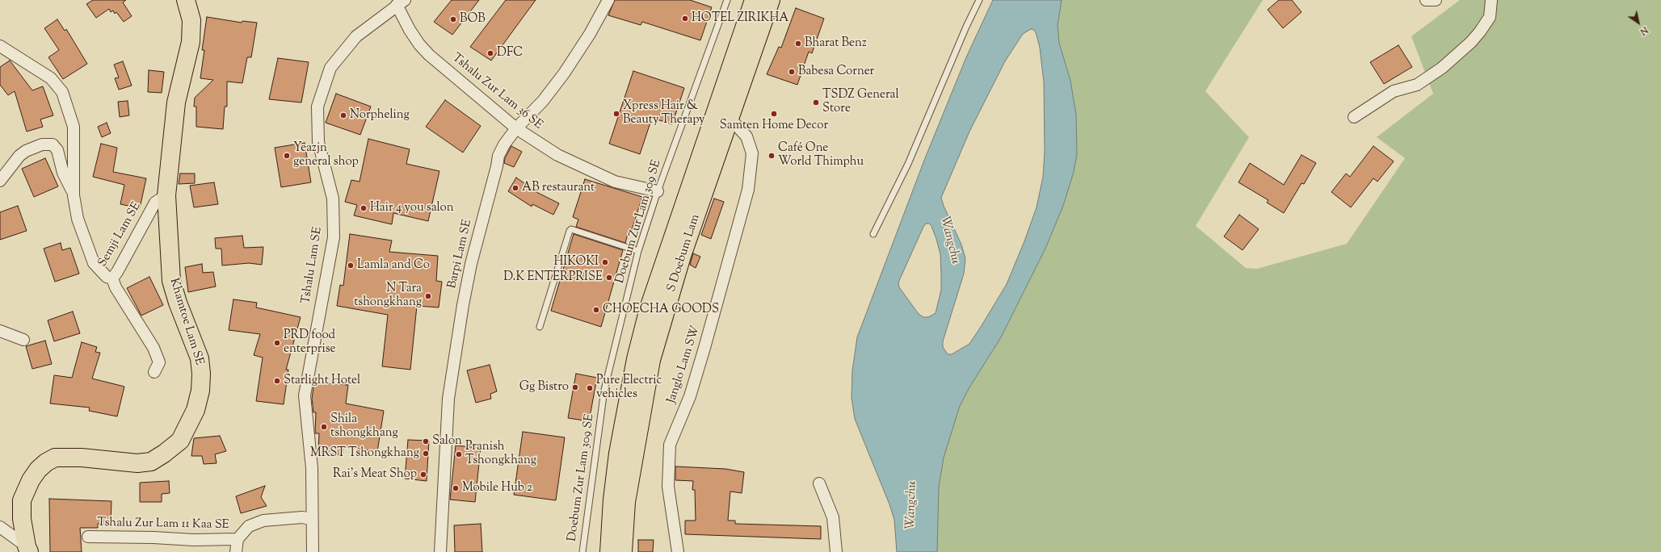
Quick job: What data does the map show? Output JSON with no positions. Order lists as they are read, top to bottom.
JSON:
{
  "streets": {
    "main road": ["S Doebum Lam", "Khamtoe Lam SE"],
    "street": [
      "Tshalu Zur Lam 36 SE",
      "Semji Lam SE",
      "Barpi Lam SE",
      "Tshalu Lam SE",
      "Janglo Lam SW",
      "Tshalu Zur Lam 11 Kaa SE"
    ],
    "lane": ["Doebum Zur Lam 309 SE"]
  },
  "crossings": [
    ["Tshalu Zur Lam 36 SE", "Doebum Zur Lam 309 SE"],
    ["Tshalu Zur Lam 36 SE", "Barpi Lam SE"],
    ["Tshalu Zur Lam 36 SE", "Tshalu Lam SE"],
    ["Semji Lam SE", "Khamtoe Lam SE"],
    ["S Doebum Lam", "Janglo Lam SW"]
  ],
  "water": ["Wangchu"],
  "places": [
    "HOTEL ZIRIKHA",
    "BOB",
    "Bharat Benz",
    "DFC",
    "Babesa Corner",
    "TSDZ General Store",
    "Xpress Hair & Beauty Therapy",
    "Samten Home Decor",
    "Norpheling",
    "Yeazjn general shop",
    "Café One World Thimphu",
    "AB restaurant",
    "Hair 4 you salon",
    "HIKOKI",
    "Lamla and Co",
    "D.K ENTERPRISE",
    "N Tara tshongkhang",
    "CHOECHA GOODS",
    "PRD food enterprise",
    "Starlight Hotel",
    "Gg Bistro",
    "Pure Electric vehicles",
    "Shila tshongkhang",
    "Salon",
    "MRST Tshongkhang",
    "Pranish Tshongkhang",
    "Rai's Meat Shop",
    "Mobile Hub 2"
  ],
  "north": "bottom right"
}
